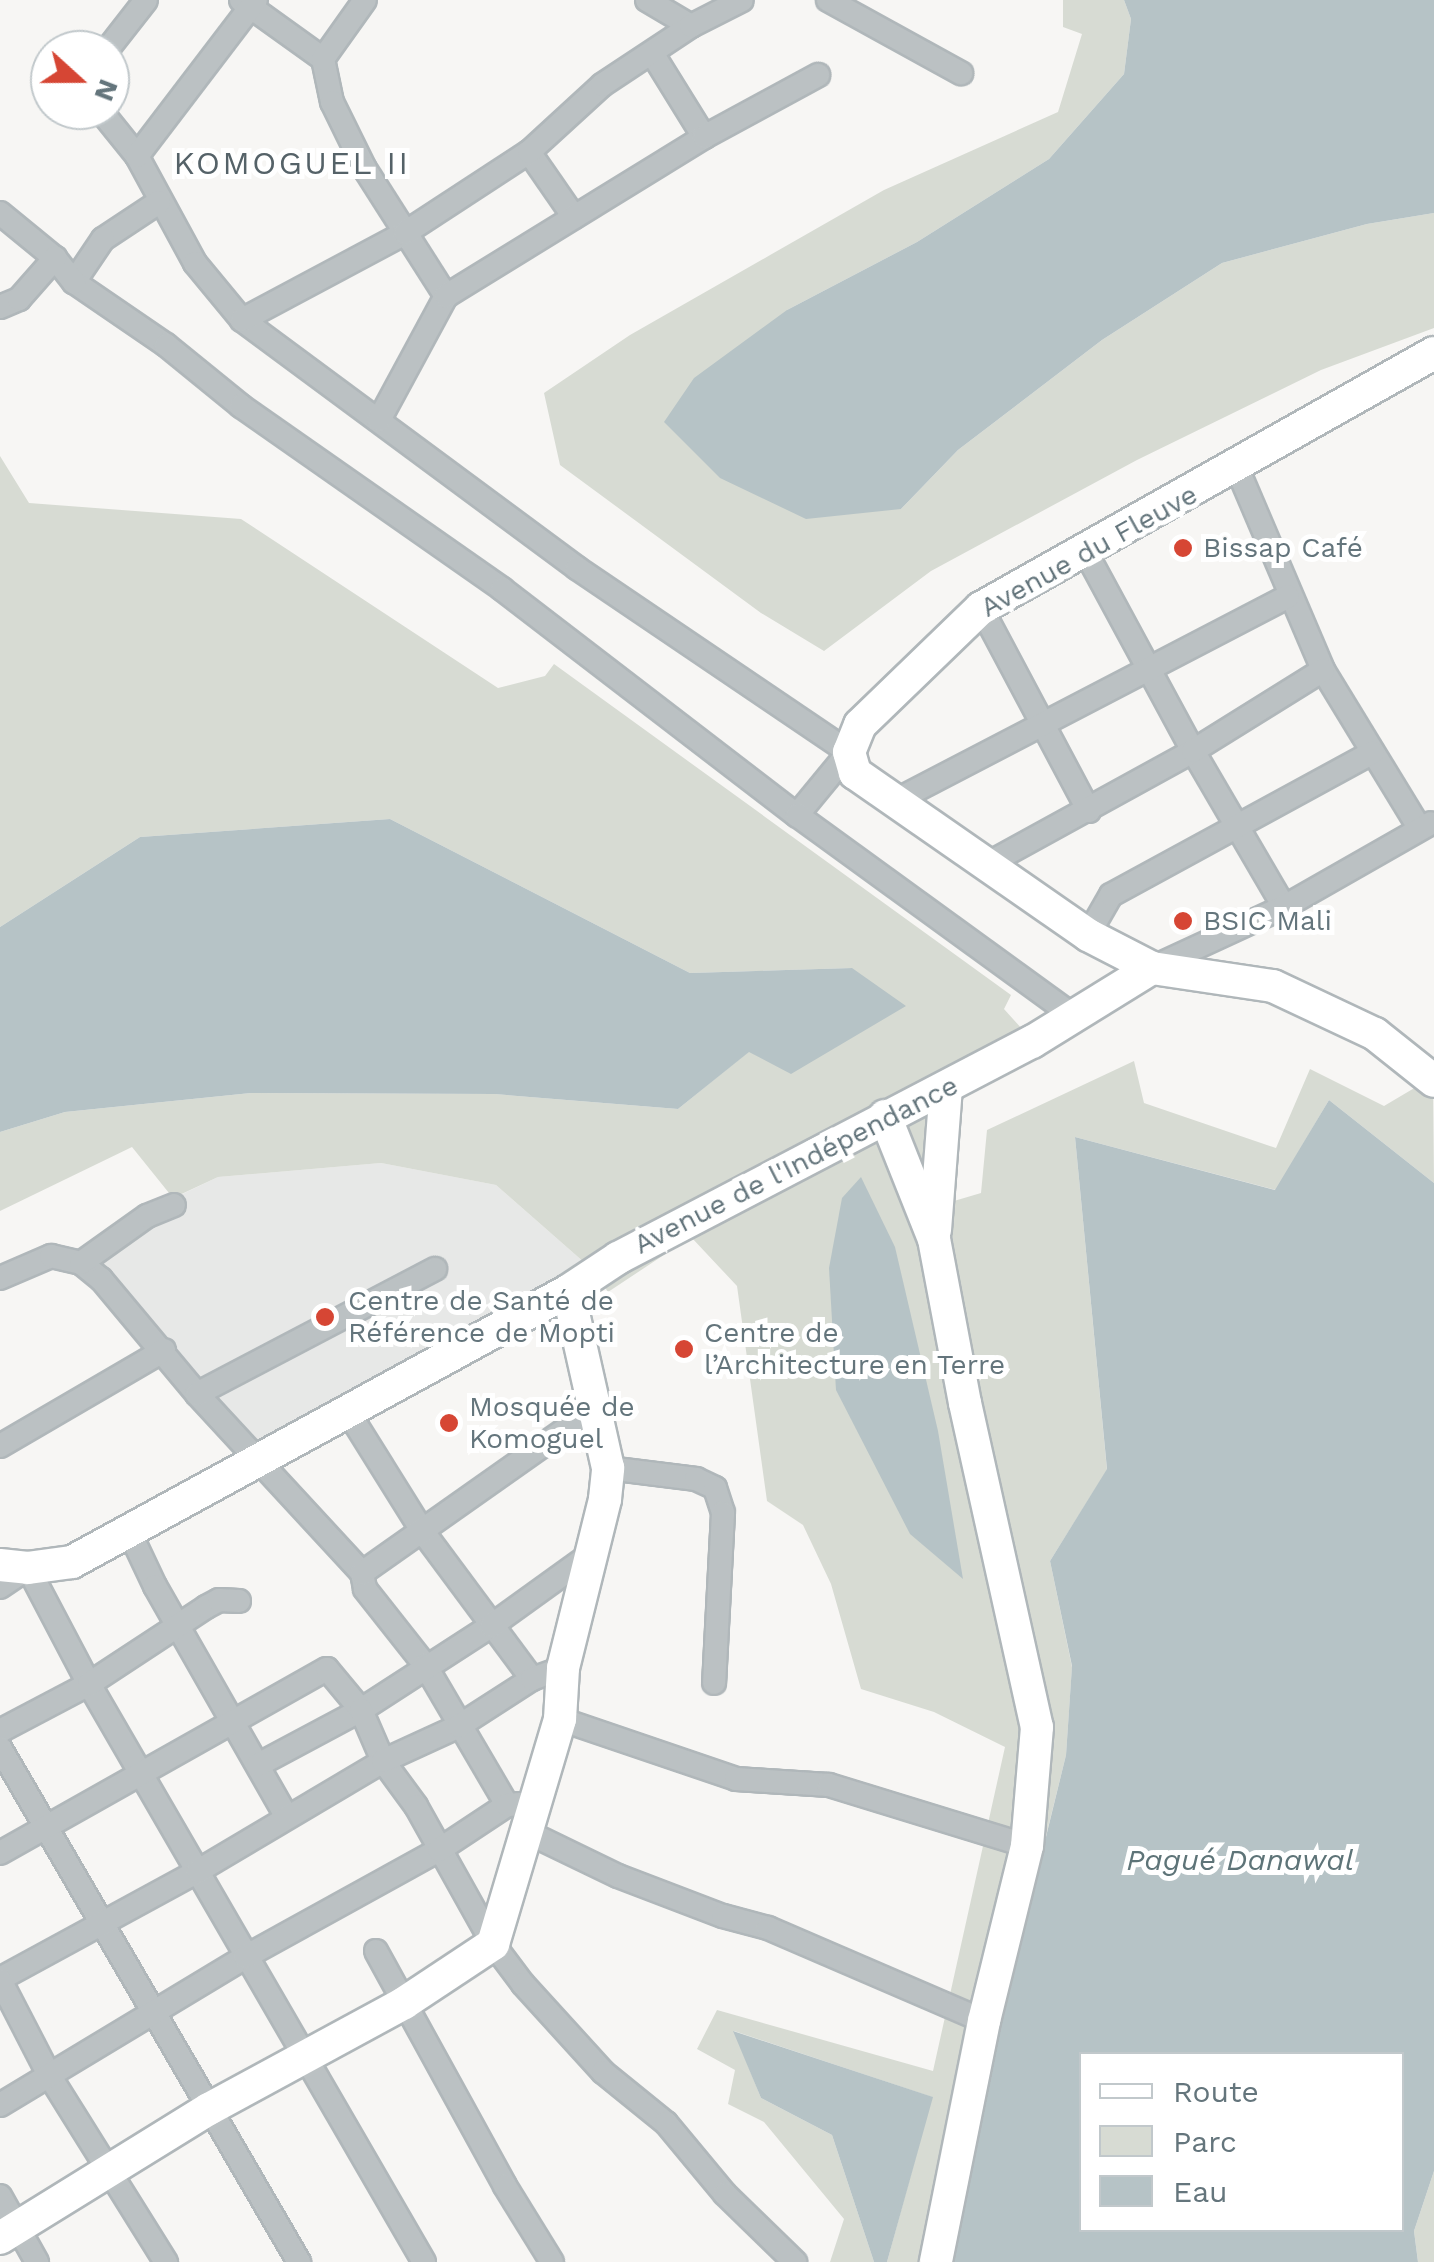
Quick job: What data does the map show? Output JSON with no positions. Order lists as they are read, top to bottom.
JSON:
{
  "streets": {
    "street": ["Avenue du Fleuve", "Avenue de l'Indépendance"]
  },
  "districts": ["KOMOGUEL II"],
  "water": ["Pagué Danawal"],
  "places": [
    "Bissap Café",
    "BSIC Mali",
    "Centre de Santé de Référence de Mopti",
    "Centre de l’Architecture en Terre",
    "Mosquée de Komoguel"
  ],
  "legend": ["Route", "Parc", "Eau"],
  "north": "right"
}
